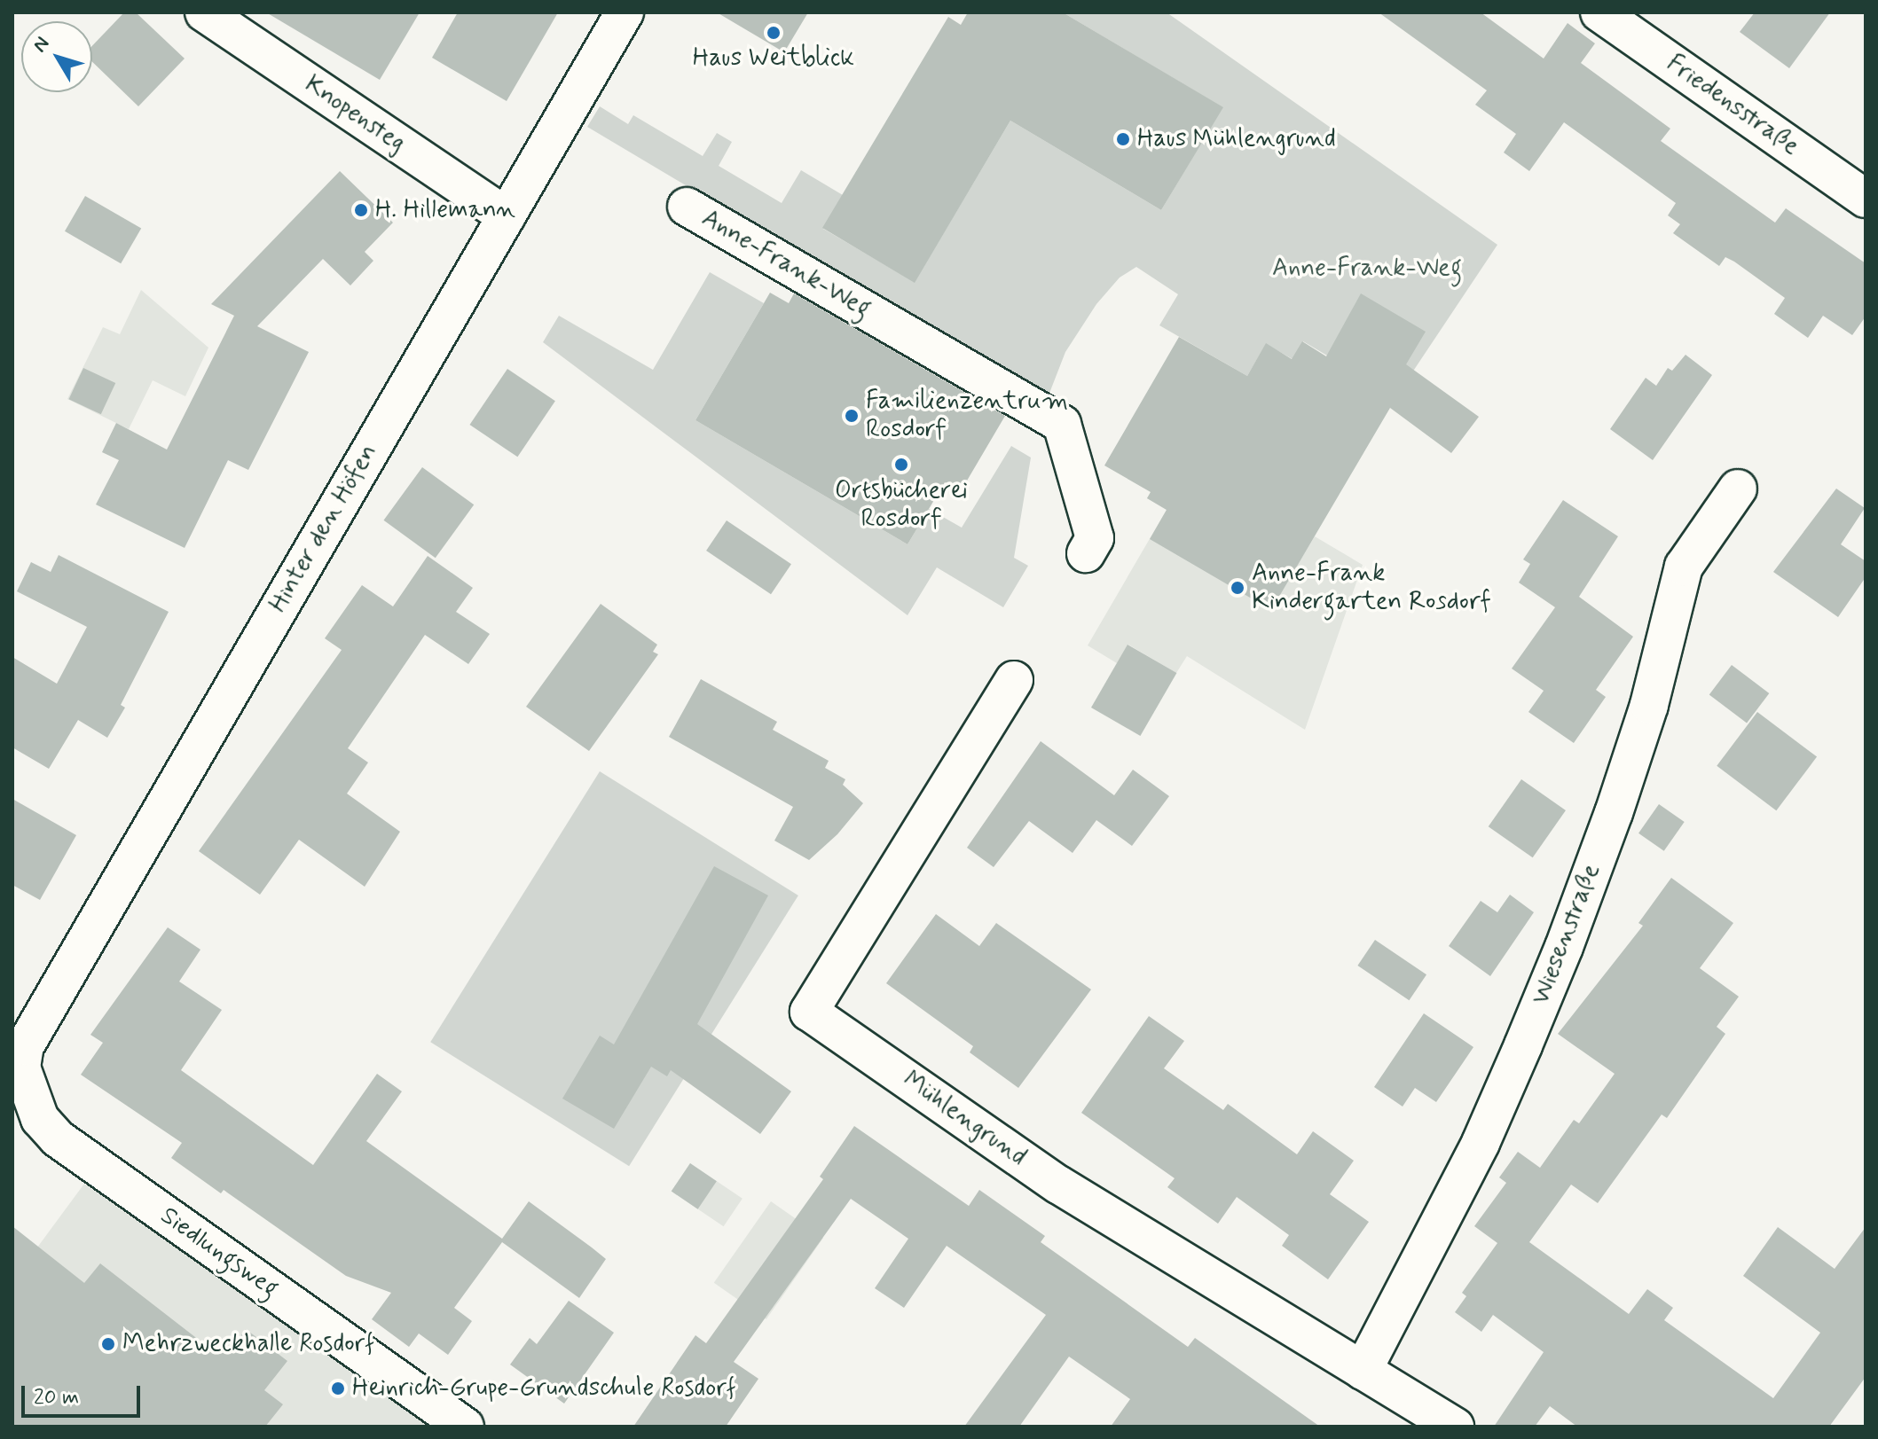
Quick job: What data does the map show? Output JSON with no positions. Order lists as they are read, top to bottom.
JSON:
{
  "streets": {
    "street": [
      "Friedensstraße",
      "Knopensteg",
      "Anne-Frank-Weg",
      "Hinter den Höfen",
      "Wiesenstraße",
      "Mühlengrund",
      "Siedlungsweg"
    ]
  },
  "crossings": [
    ["Knopensteg", "Hinter den Höfen"],
    ["Hinter den Höfen", "Siedlungsweg"],
    ["Wiesenstraße", "Mühlengrund"]
  ],
  "parks": ["Anne-Frank-Weg"],
  "places": [
    "Haus Weitblick",
    "Haus Mühlengrund",
    "H. Hillemann",
    "Familienzentrum Rosdorf",
    "Ortsbücherei Rosdorf",
    "Anne-Frank Kindergarten Rosdorf",
    "Mehrzweckhalle Rosdorf",
    "Heinrich-Grupe-Grundschule Rosdorf"
  ],
  "scale_bar": "20 m",
  "north": "top left"
}
